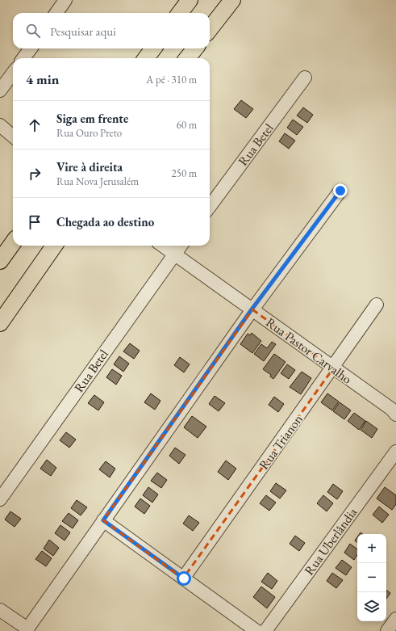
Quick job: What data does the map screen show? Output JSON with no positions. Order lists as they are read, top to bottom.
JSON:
{
  "streets": {
    "street": [
      "Rua Betel",
      "Rua Pastor Carvalho",
      "Rua Trianon",
      "Rua Uberlândia"
    ]
  },
  "crossings": [
    ["Rua Betel", "Rua Pastor Carvalho"],
    ["Rua Pastor Carvalho", "Rua Trianon"]
  ],
  "page": {
    "search": "Pesquisar aqui",
    "heading": ["4 min", "A pé · 310 m"],
    "list": [
      ["Siga em frente", "Rua Ouro Preto", "60 m"],
      ["Vire à direita", "Rua Nova Jerusalém", "250 m"],
      "Chegada ao destino"
    ],
    "map_buttons": ["+", "−"]
  }
}
